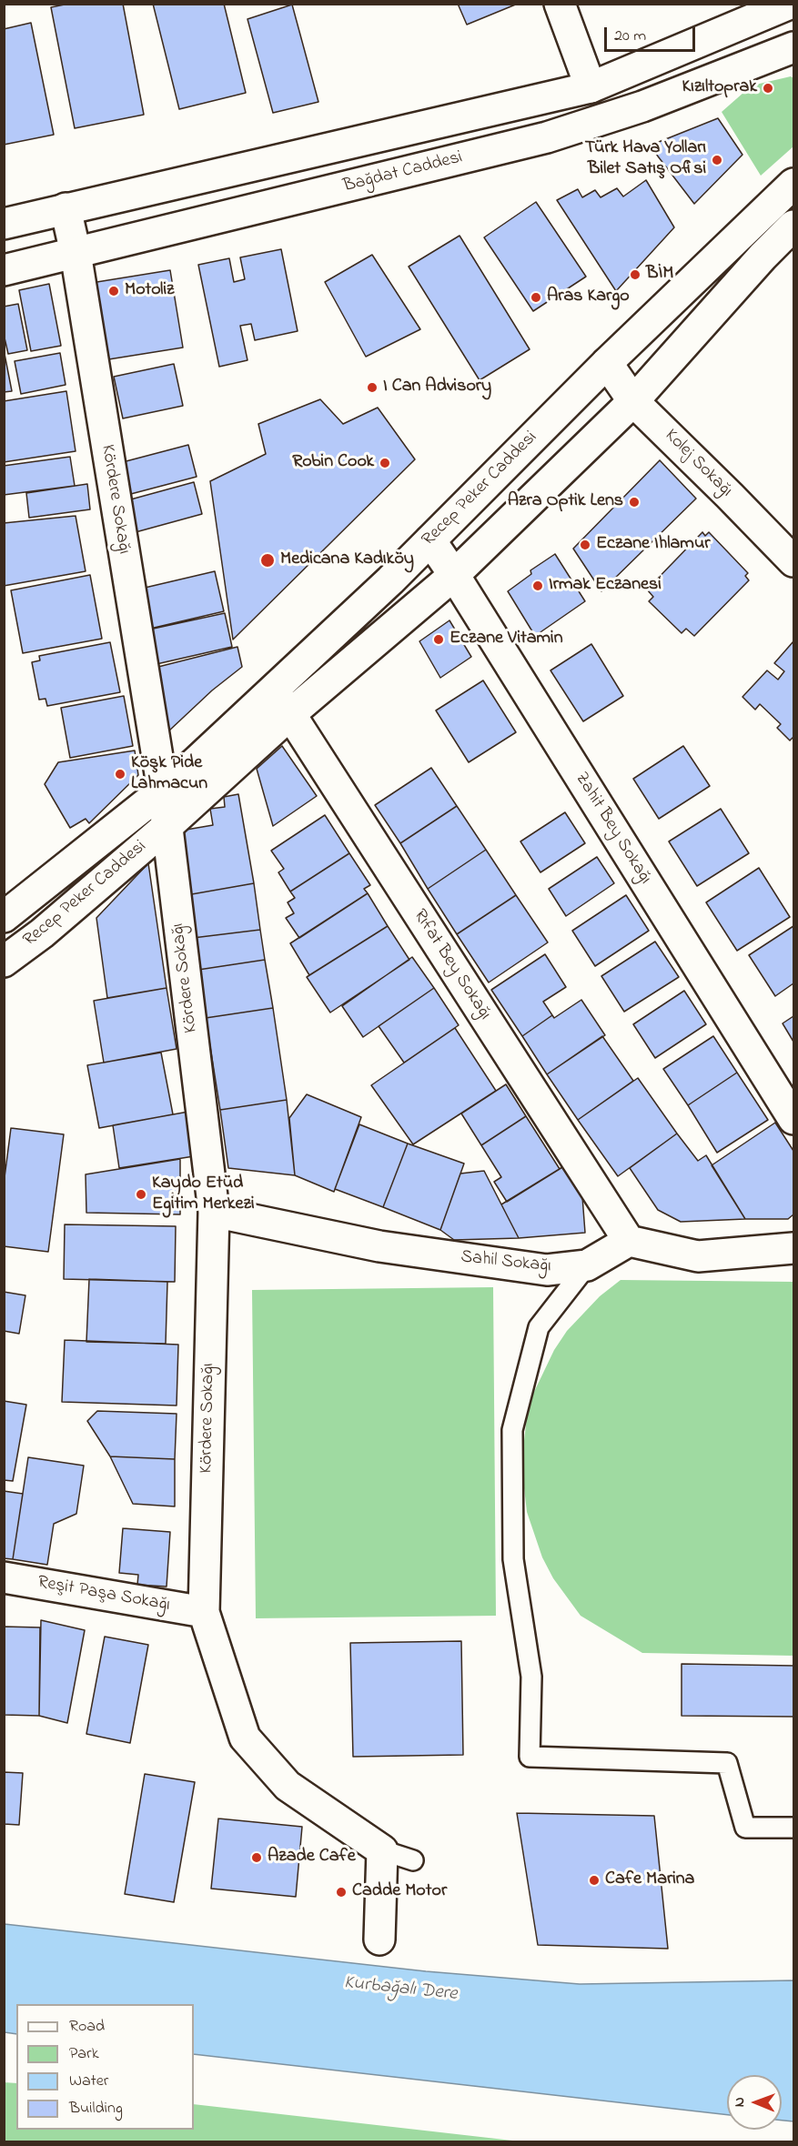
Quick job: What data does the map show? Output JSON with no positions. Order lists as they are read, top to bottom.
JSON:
{
  "streets": {
    "street": [
      "Bağdat Caddesi",
      "Kolej Sokağı",
      "Recep Peker Caddesi",
      "Kördere Sokağı",
      "Zahit Bey Sokağı",
      "Rıfat Bey Sokağı",
      "Sahil Sokağı",
      "Reşit Paşa Sokağı"
    ]
  },
  "crossings": [
    ["Bağdat Caddesi", "Kördere Sokağı"],
    ["Kolej Sokağı", "Recep Peker Caddesi"],
    ["Recep Peker Caddesi", "Kördere Sokağı"],
    ["Recep Peker Caddesi", "Zahit Bey Sokağı"],
    ["Recep Peker Caddesi", "Rıfat Bey Sokağı"],
    ["Kördere Sokağı", "Sahil Sokağı"],
    ["Kördere Sokağı", "Reşit Paşa Sokağı"],
    ["Rıfat Bey Sokağı", "Sahil Sokağı"]
  ],
  "water": ["Kurbağalı Dere"],
  "places": [
    "Kızıltoprak",
    "Türk Hava Yolları Bilet Satış Ofisi",
    "BİM",
    "Motoliz",
    "Aras Kargo",
    "I Can Advisory",
    "Robin Cook",
    "Azra Optik Lens",
    "Eczane Ihlamur",
    "Medicana Kadıköy",
    "Irmak Eczanesi",
    "Eczane Vitamin",
    "Köşk Pide Lahmacun",
    "Kaydo Etüd Egitim Merkezi",
    "Azade Cafe",
    "Cafe Marina",
    "Cadde Motor"
  ],
  "legend": [
    "Road",
    "Park",
    "Water",
    "Building"
  ],
  "scale_bar": "20 m",
  "north": "left"
}
